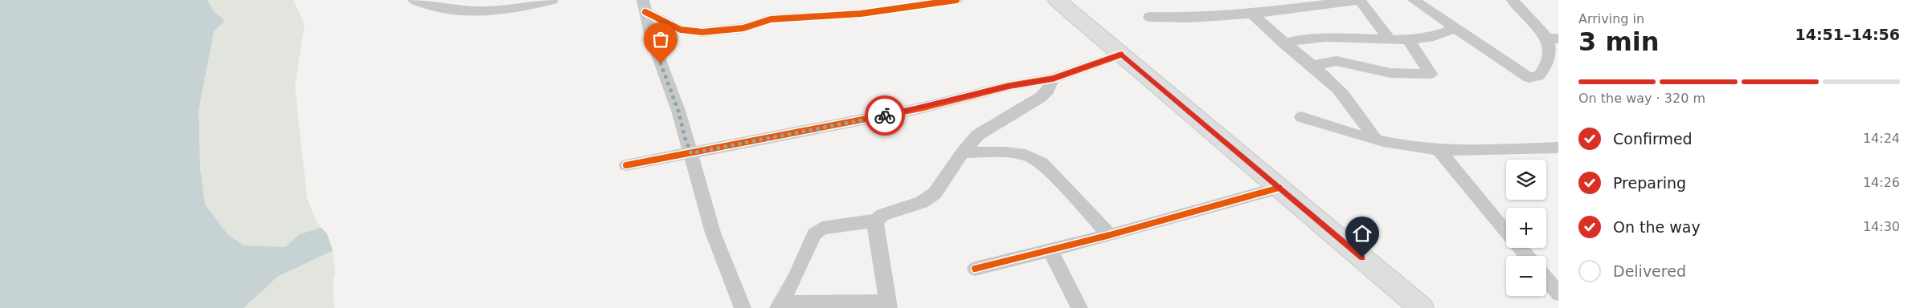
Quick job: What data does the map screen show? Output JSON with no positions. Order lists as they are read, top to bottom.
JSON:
{
  "page": {
    "heading": ["3 min", "Arriving in", "14:51–14:56"],
    "bar": "On the way · 320 m",
    "list": [
      ["Confirmed", "14:24"],
      ["Preparing", "14:26"],
      ["On the way", "14:30"],
      "Delivered"
    ],
    "map_buttons": ["+", "−"]
  }
}
